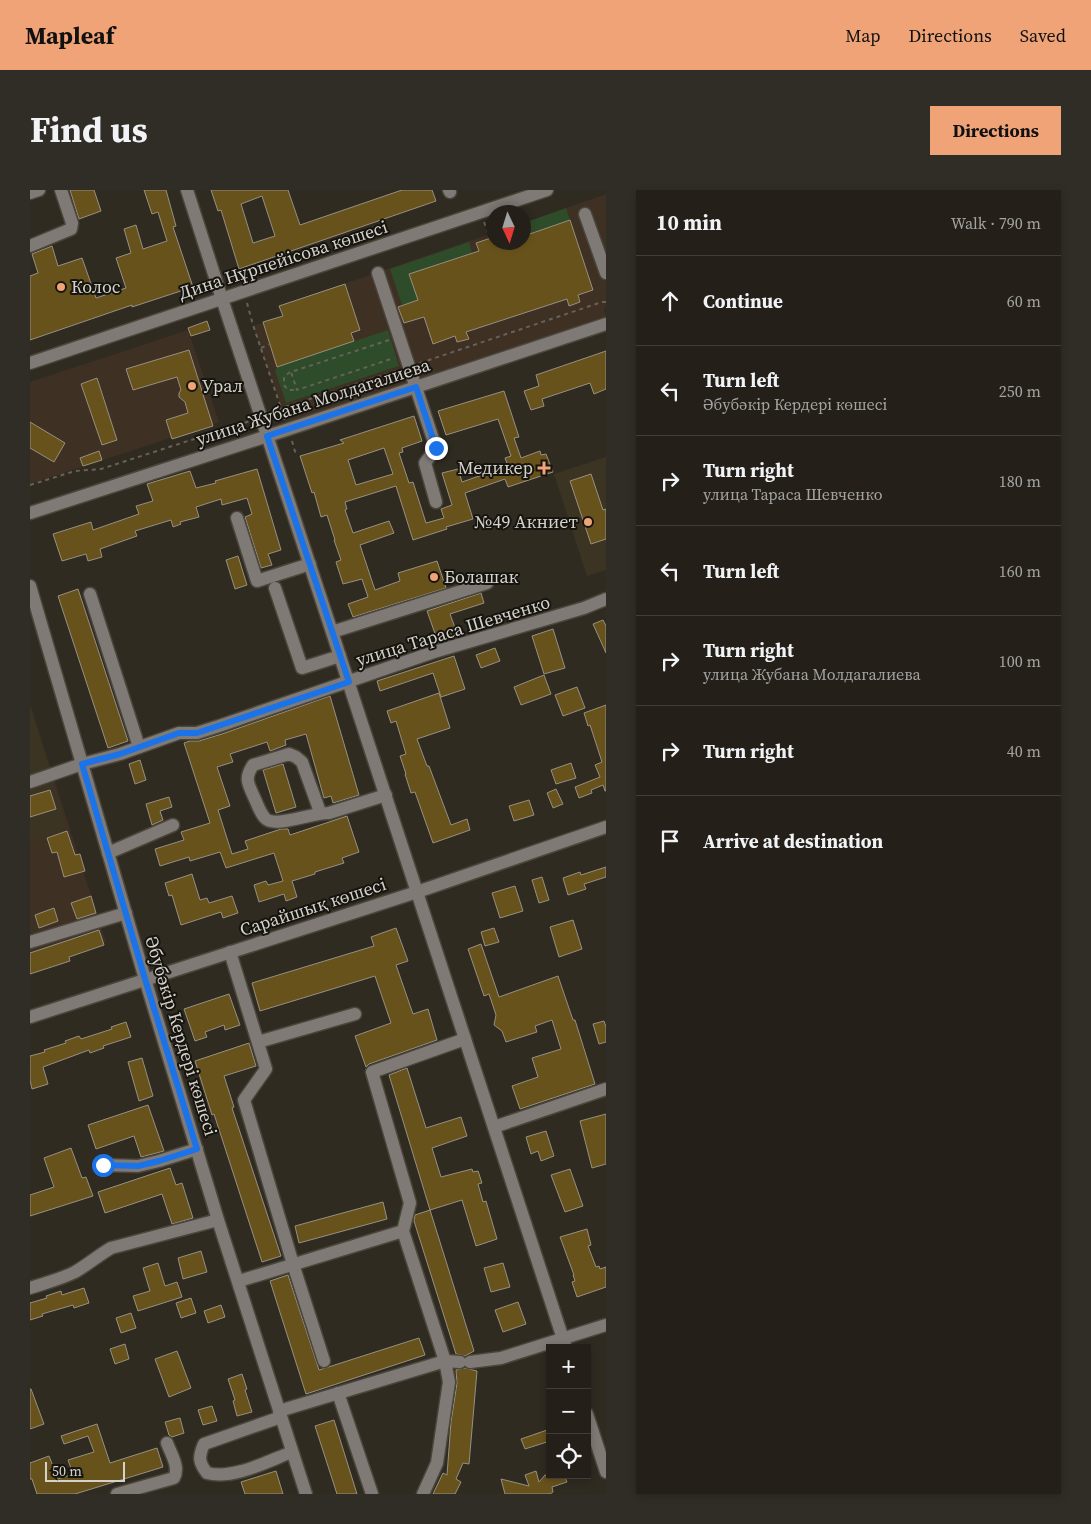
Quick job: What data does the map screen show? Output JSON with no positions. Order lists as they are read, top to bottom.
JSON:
{
  "streets": {
    "street": [
      "Дина Нұрпейісова көшесі",
      "улица Жубана Молдагалиева",
      "улица Тараса Шевченко",
      "Сарайшық көшесі",
      "Әбубәкір Кердері көшесі"
    ]
  },
  "crossings": [
    ["улица Тараса Шевченко", "Әбубәкір Кердері көшесі"],
    ["Сарайшық көшесі", "Әбубәкір Кердері көшесі"]
  ],
  "places": {
    "other": [
      "Колос",
      "Урал",
      "№49 Акниет",
      "Болашак"
    ],
    "health": ["Медикер"]
  },
  "scale_bar": "50 m",
  "north": "bottom",
  "page": {
    "header": "Mapleaf",
    "nav": ["Map", "Directions", "Saved"],
    "title": "Find us",
    "buttons": "Directions",
    "heading": ["10 min", "Walk · 790 m"],
    "list": [
      ["Continue", "60 m"],
      ["Turn left", "Әбубәкір Кердері көшесі", "250 m"],
      ["Turn right", "улица Тараса Шевченко", "180 m"],
      ["Turn left", "160 m"],
      ["Turn right", "улица Жубана Молдагалиева", "100 m"],
      ["Turn right", "40 m"],
      "Arrive at destination"
    ],
    "map_buttons": ["+", "−"],
    "scale": "50 m"
  }
}
